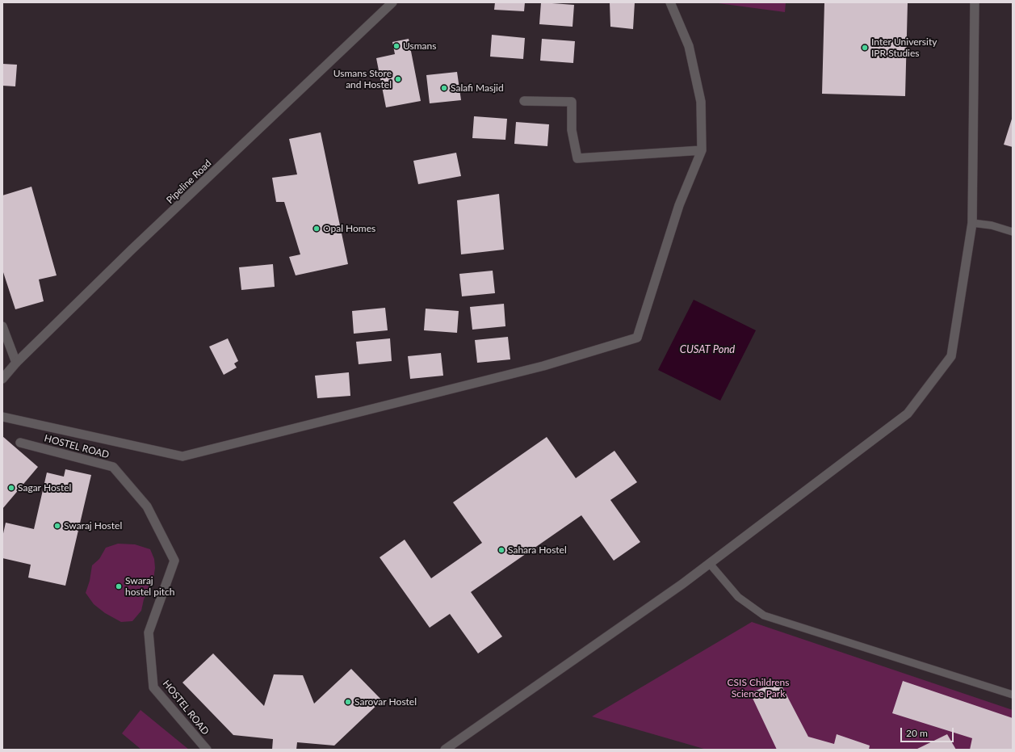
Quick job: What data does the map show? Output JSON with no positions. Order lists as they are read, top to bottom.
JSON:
{
  "streets": {
    "street": ["Pipeline Road", "HOSTEL ROAD"]
  },
  "water": ["CUSAT Pond"],
  "parks": ["CSIS Childrens Science Park"],
  "places": [
    "Usmans",
    "Inter University IPR Studies",
    "Usmans Store and Hostel",
    "Salafi Masjid",
    "Opal Homes",
    "Sagar Hostel",
    "Swaraj Hostel",
    "Sahara Hostel",
    "Swaraj hostel pitch",
    "Sarovar Hostel"
  ],
  "scale_bar": "20 m"
}
